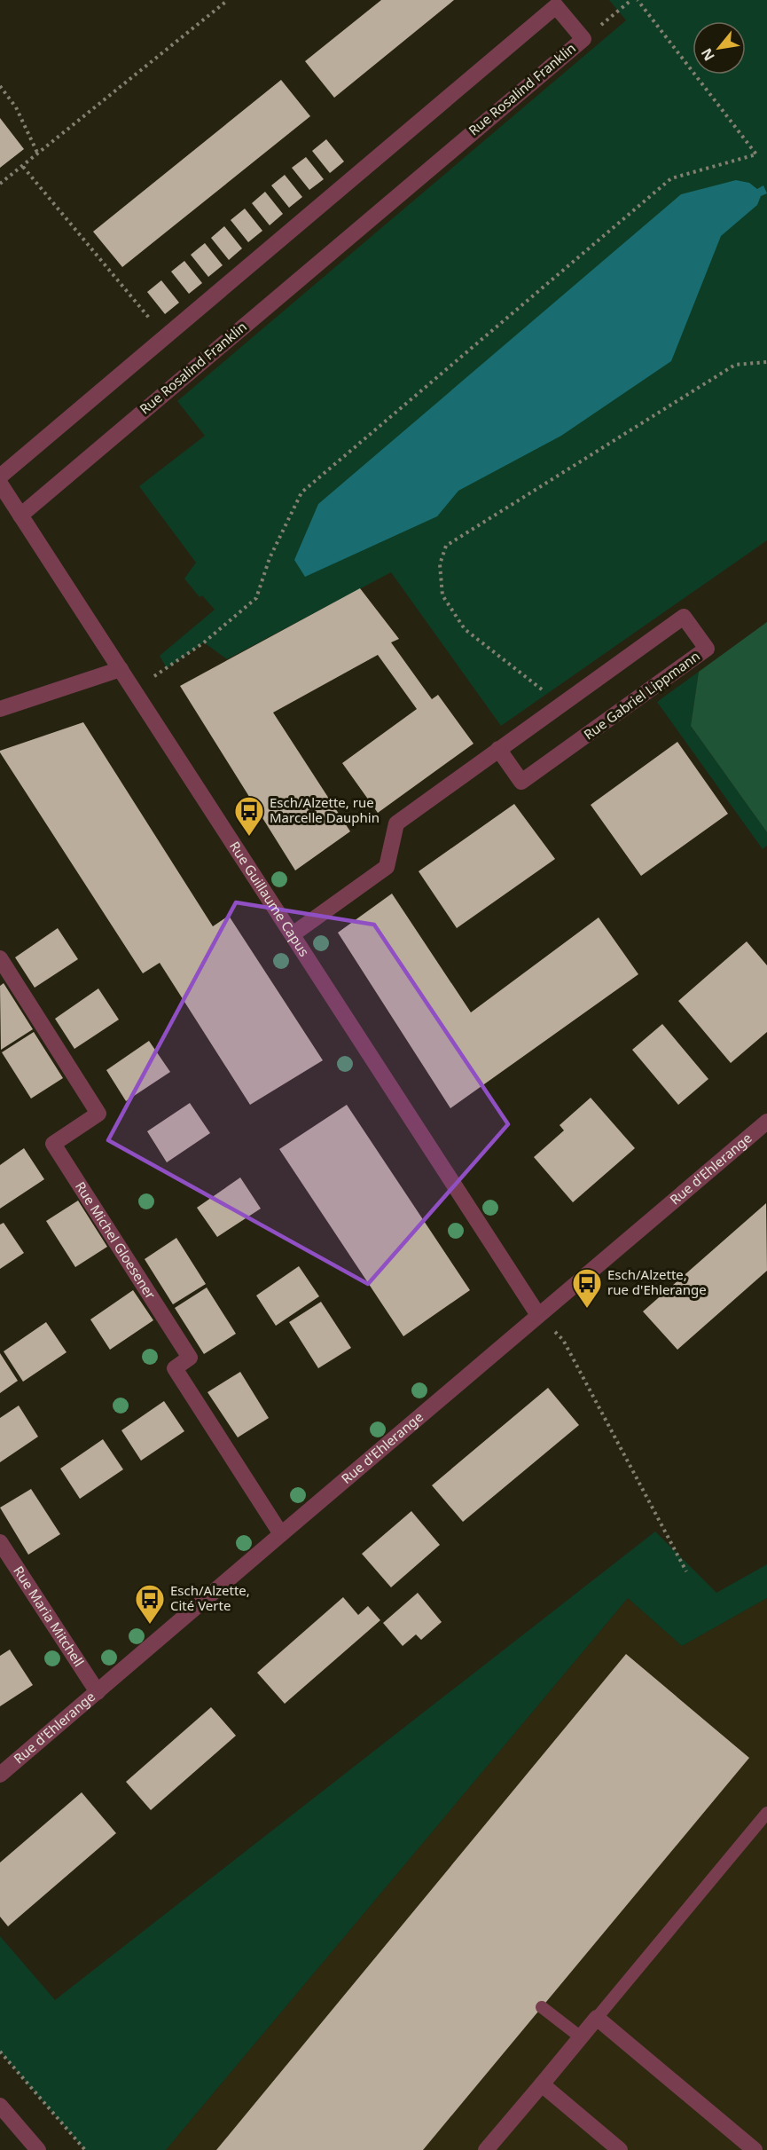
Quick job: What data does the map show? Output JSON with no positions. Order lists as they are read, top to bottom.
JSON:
{
  "streets": {
    "street": [
      "Rue Rosalind Franklin",
      "Rue Gabriel Lippmann",
      "Rue Guillaume Capus",
      "Rue d'Ehlerange",
      "Rue Michel Gloesener",
      "Rue Maria Mitchell"
    ]
  },
  "crossings": [
    ["Rue Rosalind Franklin", "Rue Guillaume Capus"],
    ["Rue Gabriel Lippmann", "Rue Guillaume Capus"],
    ["Rue Guillaume Capus", "Rue d'Ehlerange"],
    ["Rue d'Ehlerange", "Rue Michel Gloesener"],
    ["Rue d'Ehlerange", "Rue Maria Mitchell"]
  ],
  "places": {
    "bus stop": ["Esch/Alzette, rue Marcelle Dauphin", "Esch/Alzette, rue d'Ehlerange", "Esch/Alzette, Cité Verte"]
  },
  "north": "bottom left"
}
